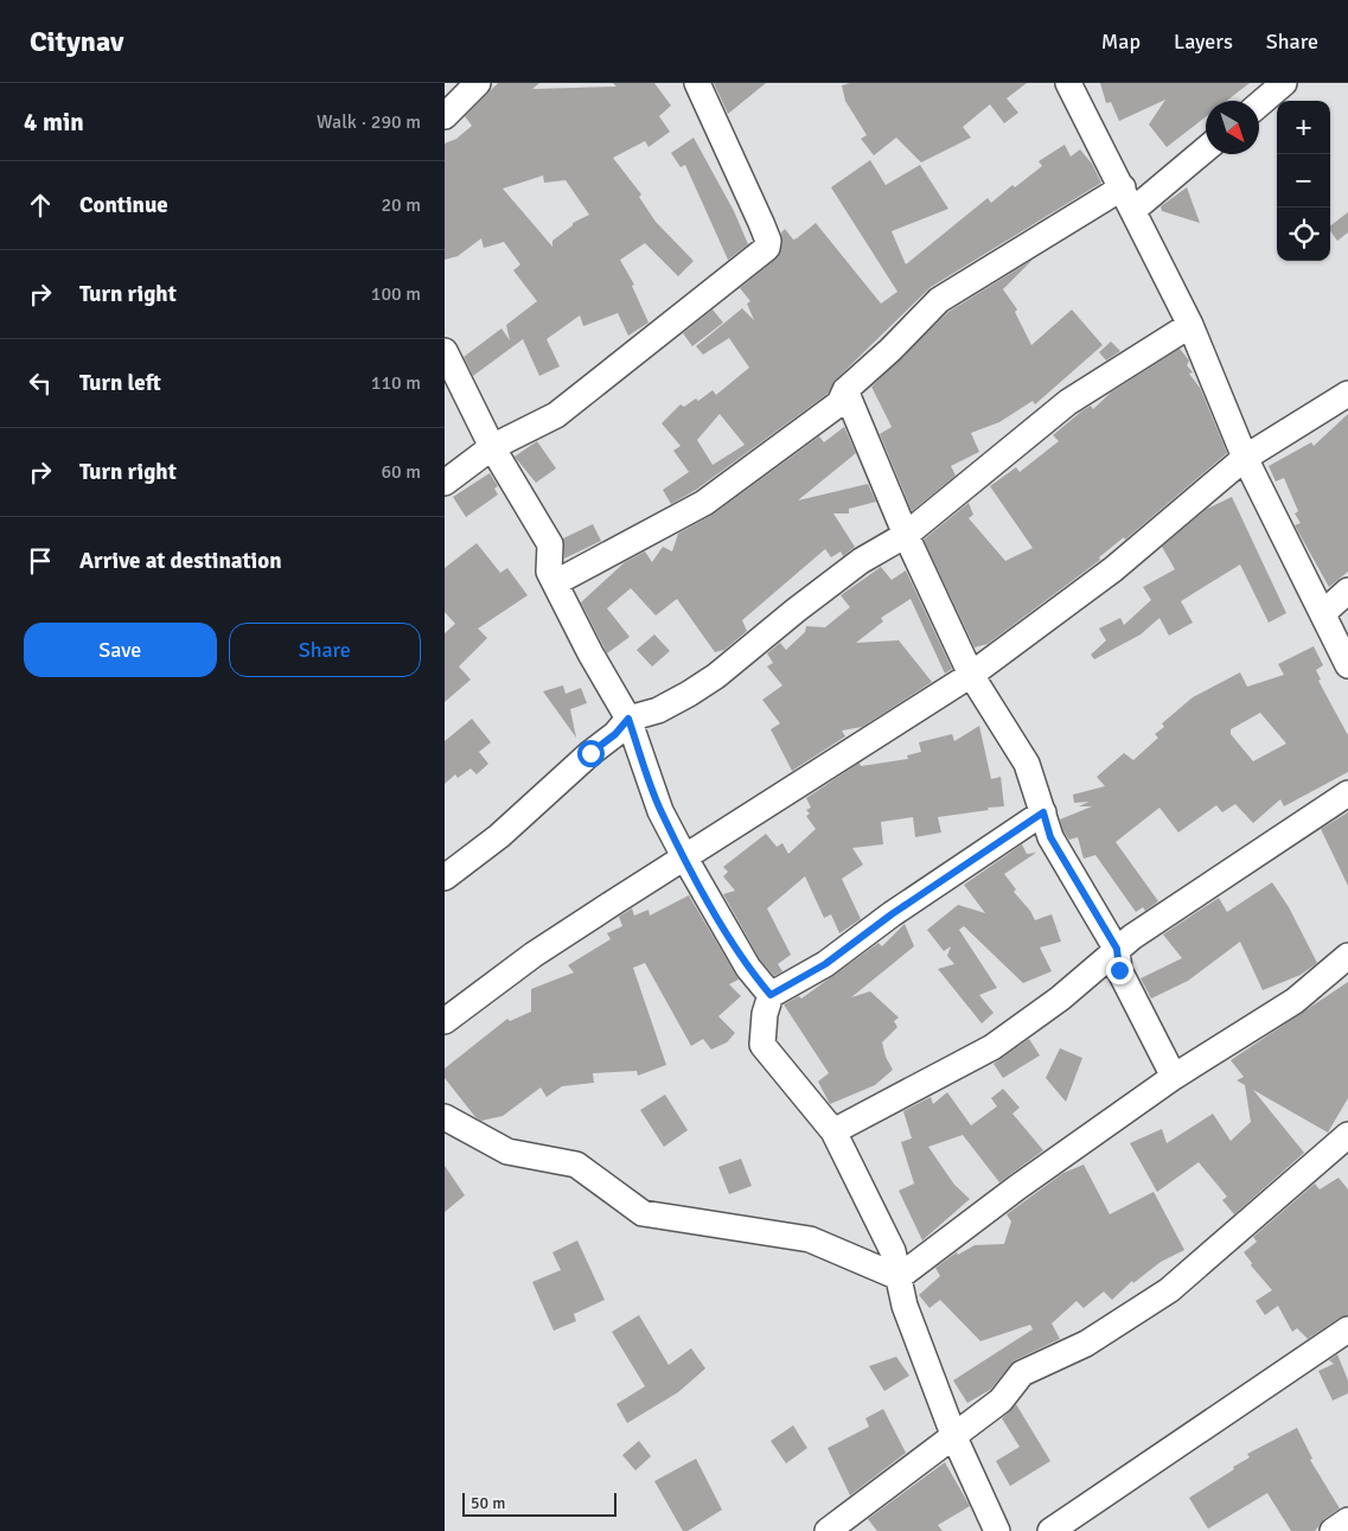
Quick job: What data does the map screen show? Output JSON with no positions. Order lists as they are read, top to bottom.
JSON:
{
  "scale_bar": "50 m",
  "north": "bottom right",
  "page": {
    "header": "Citynav",
    "nav": ["Map", "Layers", "Share"],
    "heading": ["4 min", "Walk · 290 m"],
    "map_buttons": ["+", "−"],
    "list": [
      ["Continue", "20 m"],
      ["Turn right", "100 m"],
      ["Turn left", "110 m"],
      ["Turn right", "60 m"],
      "Arrive at destination"
    ],
    "buttons": ["Save", "Share"],
    "scale": "50 m"
  }
}
